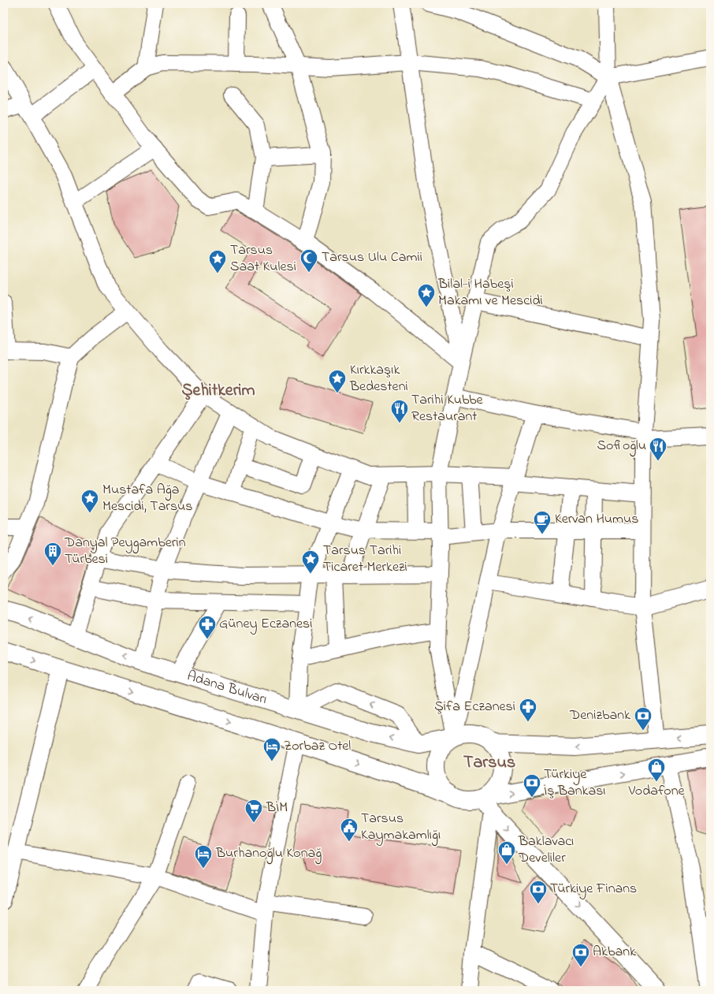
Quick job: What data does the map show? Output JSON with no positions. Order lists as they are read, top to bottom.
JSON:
{
  "streets": {
    "main road": ["Adana Bulvarı"]
  },
  "districts": ["Şehitkerim", "Tarsus"],
  "places": {
    "mosque": ["Tarsus Ulu Camii"],
    "place": [
      "Tarsus Saat Kulesi",
      "Bilal-i Habeşi Makamı ve Mescidi",
      "Kırkkaşık Bedesteni",
      "Mustafa Ağa Mescidi, Tarsus",
      "Tarsus Tarihi Ticaret Merkezi"
    ],
    "restaurant": ["Tarihi Kubbe Restaurant", "Sofioğlu"],
    "cafe": ["Kervan Humus"],
    "building": ["Danyal Peygamberin Türbesi"],
    "pharmacy": ["Güney Eczanesi", "Şifa Eczanesi"],
    "bank": [
      "Denizbank",
      "Türkiye İş Bankası",
      "Türkiye Finans",
      "Akbank"
    ],
    "hotel": ["Zorbaz Otel", "Burhanoğlu Konağ"],
    "shop": ["Vodafone", "Baklavacı Develiler"],
    "supermarket": ["BİM"],
    "public building": ["Tarsus Kaymakamlığı"]
  }
}
